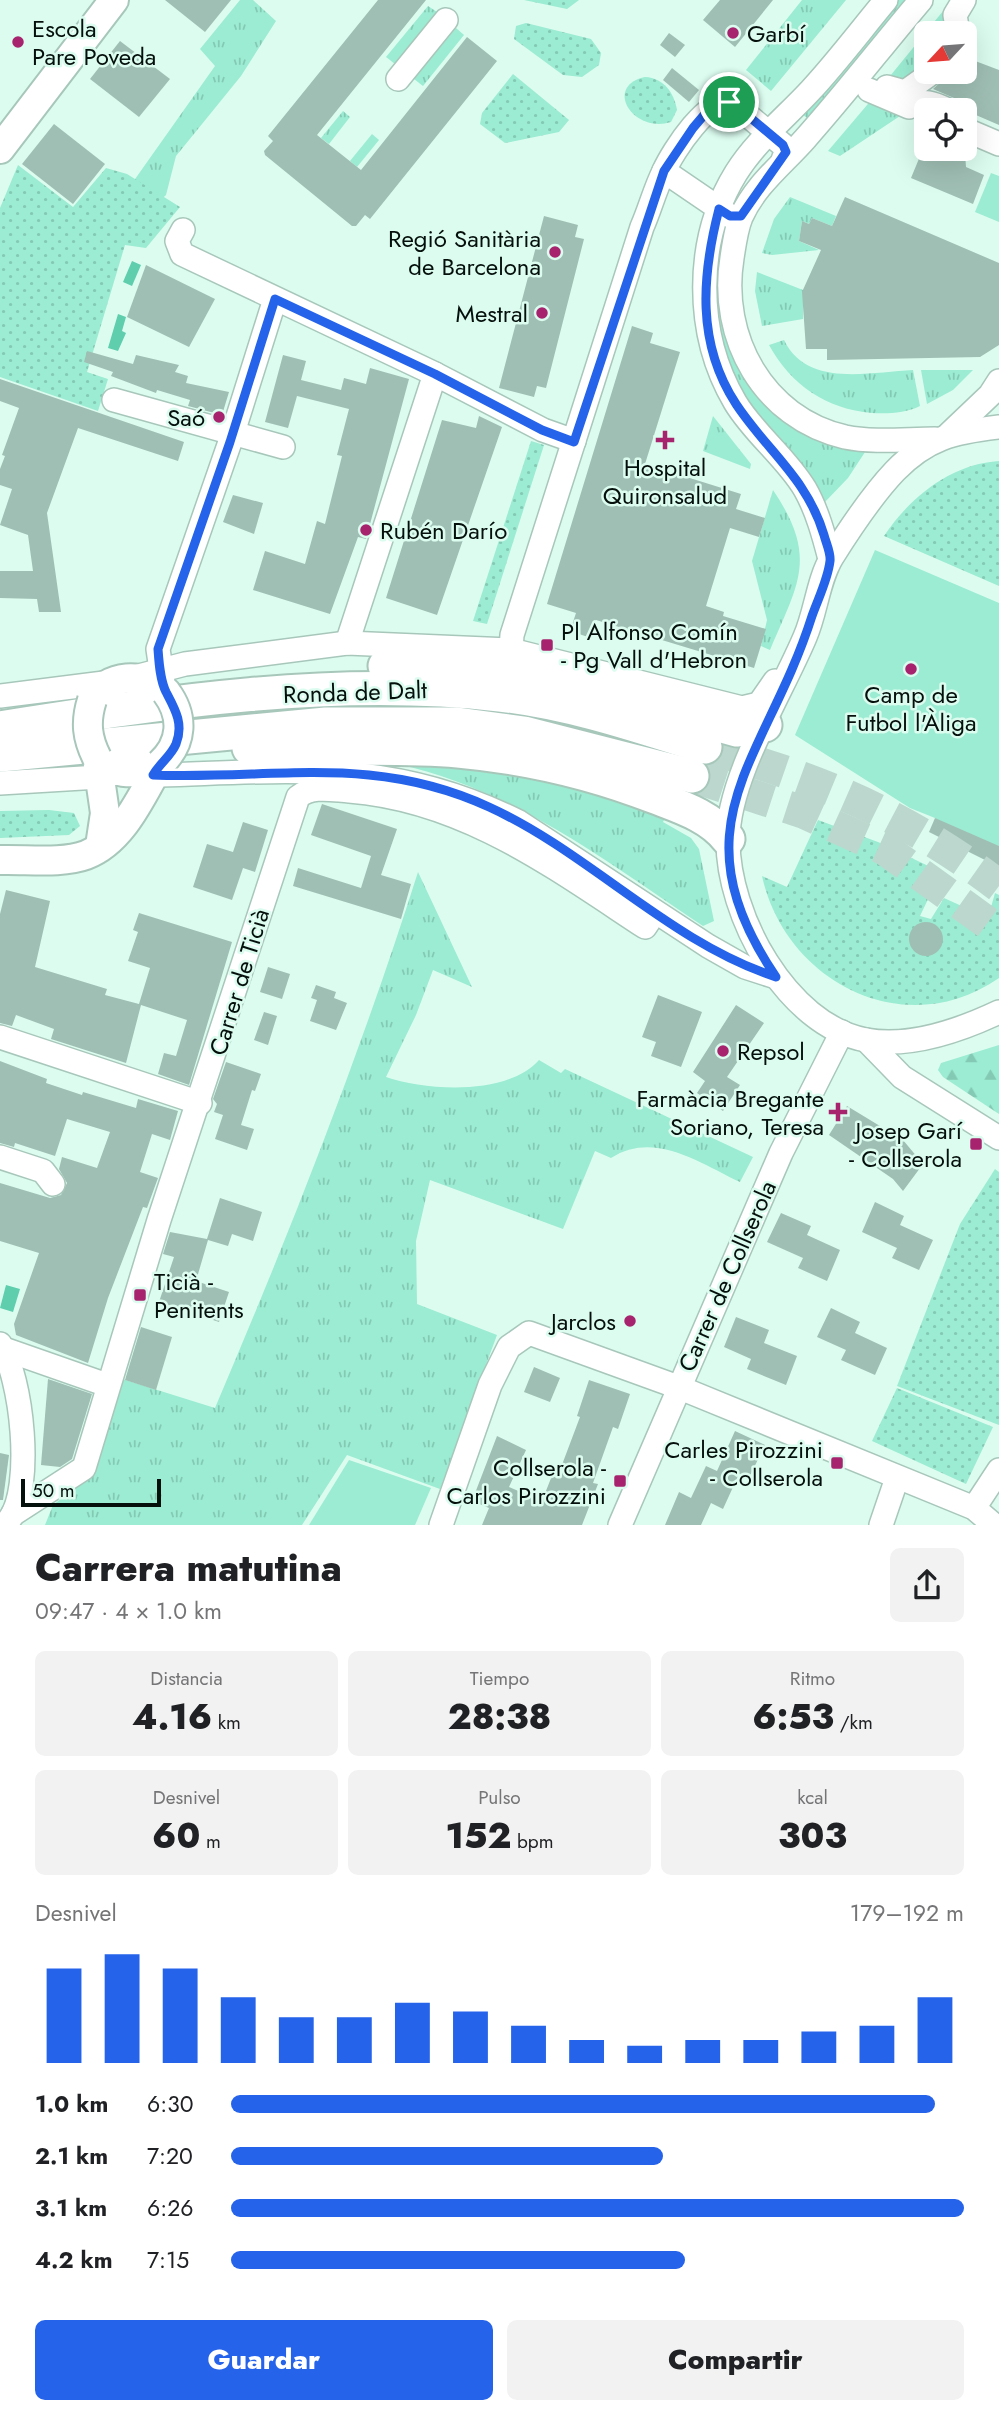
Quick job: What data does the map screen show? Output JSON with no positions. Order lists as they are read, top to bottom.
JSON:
{
  "streets": {
    "highway": ["Ronda de Dalt"],
    "street": ["Carrer de Ticià", "Carrer de Collserola"]
  },
  "places": {
    "other": [
      "Garbí",
      "Escola Pare Poveda",
      "Regió Sanitària de Barcelona",
      "Mestral",
      "Saó",
      "Rubén Darío",
      "Camp de Futbol l'Àliga",
      "Repsol",
      "Jarclos"
    ],
    "health": ["Hospital Quironsalud", "Farmàcia Bregante Soriano, Teresa"],
    "transit": [
      "Pl Alfonso Comín - Pg Vall d'Hebron",
      "Josep Garí - Collserola",
      "Ticià - Penitents",
      "Carles Pirozzini - Collserola",
      "Collserola - Carlos Pirozzini"
    ]
  },
  "scale_bar": "50 m",
  "north": "bottom left",
  "page": {
    "scale": "50 m",
    "heading": ["Carrera matutina", "09:47 · 4 × 1.0 km"],
    "stats": [
      ["Distancia", "4.16 km"],
      ["Tiempo", "28:38"],
      ["Ritmo", "6:53 /km"],
      ["Desnivel", "60 m"],
      ["Pulso", "152 bpm"],
      ["kcal", "303"]
    ],
    "chart": ["Desnivel", "179–192 m"],
    "list": [
      {
        "name": "1.0 km",
        "note": "6:30"
      },
      {
        "name": "2.1 km",
        "note": "7:20"
      },
      {
        "name": "3.1 km",
        "note": "6:26"
      },
      {
        "name": "4.2 km",
        "note": "7:15"
      }
    ],
    "buttons": ["Guardar", "Compartir"]
  }
}
